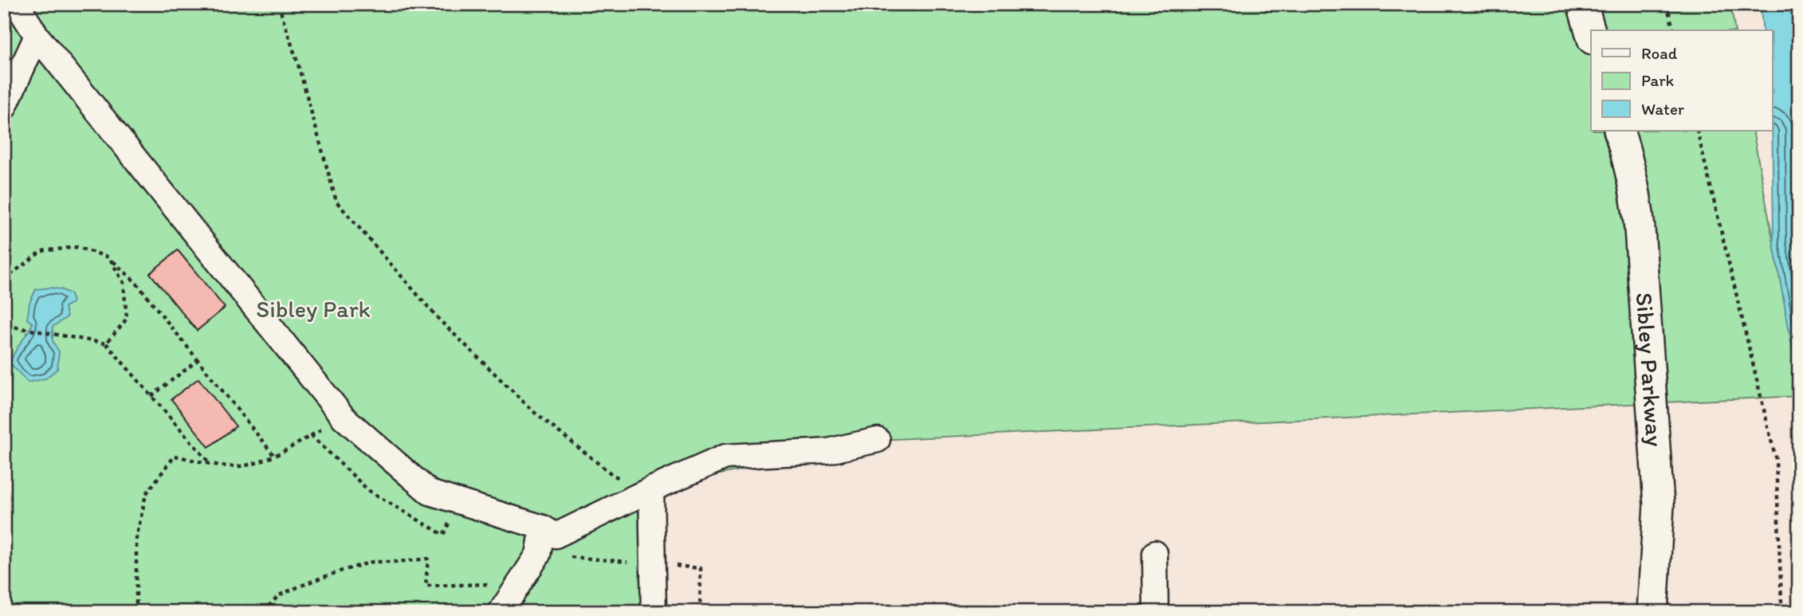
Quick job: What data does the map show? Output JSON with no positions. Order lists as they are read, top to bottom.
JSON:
{
  "streets": {
    "street": ["Sibley Parkway"]
  },
  "parks": ["Sibley Park"],
  "legend": ["Road", "Park", "Water"]
}
